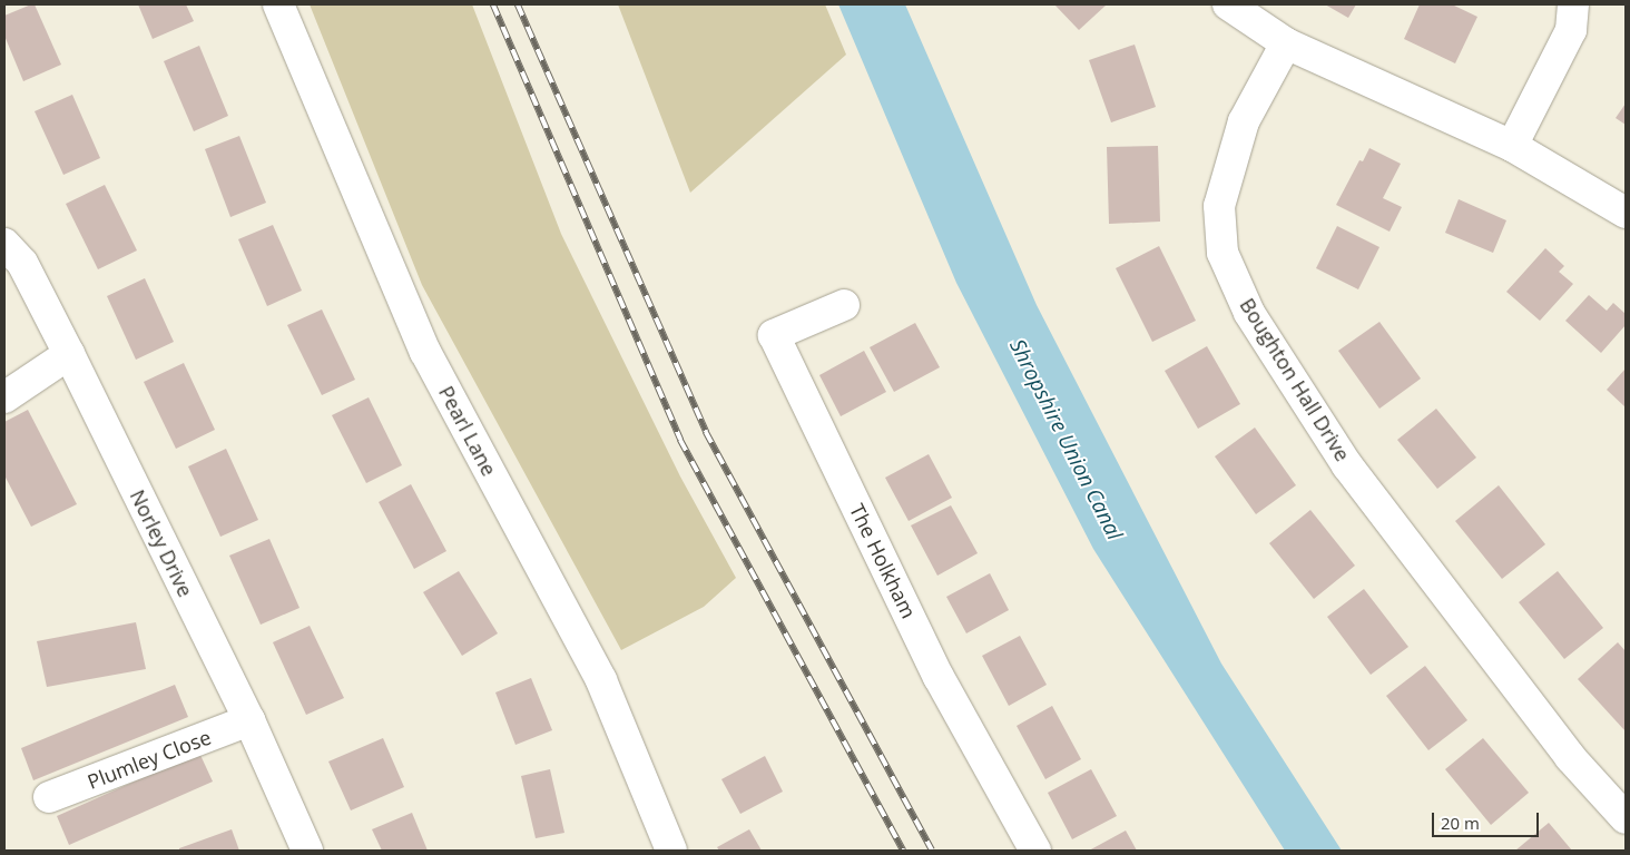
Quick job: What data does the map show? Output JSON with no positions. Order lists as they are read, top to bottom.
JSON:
{
  "streets": {
    "street": [
      "Boughton Hall Drive",
      "Pearl Lane",
      "Norley Drive",
      "The Holkham",
      "Plumley Close"
    ]
  },
  "crossings": [
    ["Norley Drive", "Plumley Close"]
  ],
  "water": ["Shropshire Union Canal"],
  "scale_bar": "20 m"
}
